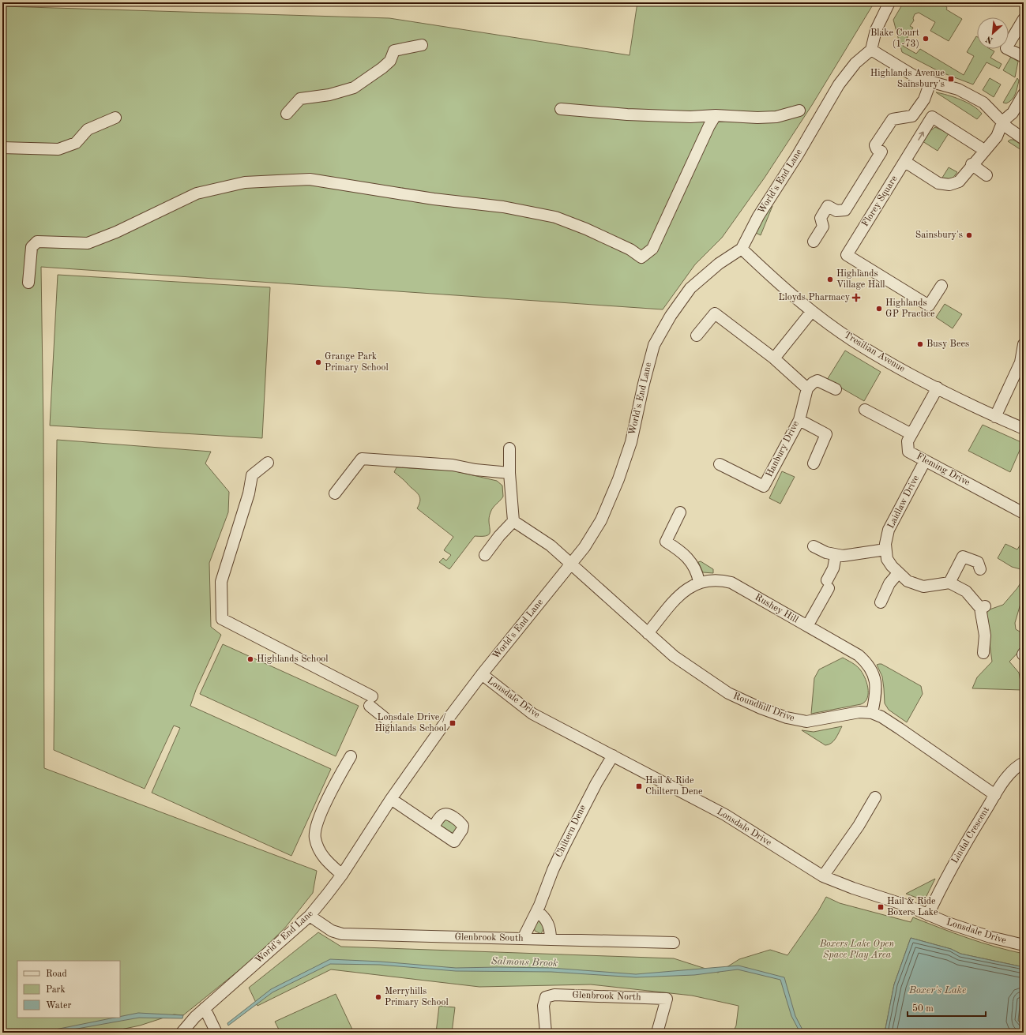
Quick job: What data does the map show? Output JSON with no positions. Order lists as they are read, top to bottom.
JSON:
{
  "streets": {
    "street": [
      "World's End Lane",
      "Florey Square",
      "Tresilian Avenue",
      "Hanbury Drive",
      "Fleming Drive",
      "Laidlaw Drive",
      "Rushey Hill",
      "Lonsdale Drive",
      "Roundhill Drive",
      "Chiltern Dene",
      "Lindal Crescent",
      "Glenbrook South",
      "Glenbrook North"
    ]
  },
  "crossings": [
    ["World's End Lane", "Tresilian Avenue"],
    ["World's End Lane", "Lonsdale Drive"],
    ["World's End Lane", "Roundhill Drive"],
    ["World's End Lane", "Glenbrook South"],
    ["Tresilian Avenue", "Fleming Drive"],
    ["Fleming Drive", "Laidlaw Drive"],
    ["Rushey Hill", "Roundhill Drive"],
    ["Lonsdale Drive", "Chiltern Dene"],
    ["Lonsdale Drive", "Lindal Crescent"],
    ["Roundhill Drive", "Lindal Crescent"],
    ["Chiltern Dene", "Glenbrook South"]
  ],
  "water": ["Salmons Brook", "Boxer's Lake"],
  "parks": ["Boxers Lake Open Space Play Area"],
  "places": {
    "other": [
      "Blake Court (1-73)",
      "Sainsbury's",
      "Highlands Village Hall",
      "Highlands GP Practice",
      "Busy Bees",
      "Grange Park Primary School",
      "Highlands School",
      "Merryhills Primary School"
    ],
    "transit": [
      "Highlands Avenue Sainsbury's",
      "Lonsdale Drive / Highlands School",
      "Hail & Ride Chiltern Dene",
      "Hail & Ride Boxers Lake"
    ],
    "health": ["Lloyds Pharmacy"]
  },
  "legend": ["Road", "Park", "Water"],
  "scale_bar": "50 m",
  "north": "bottom left"
}
